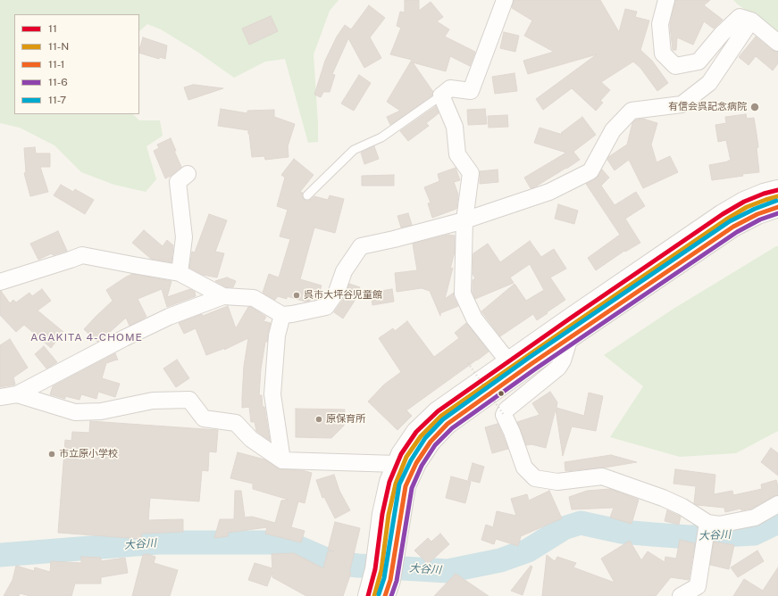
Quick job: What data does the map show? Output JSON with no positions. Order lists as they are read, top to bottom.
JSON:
{
  "districts": ["AGAKITA 4-CHOME"],
  "water": ["大谷川"],
  "places": [
    "有信会呉記念病院",
    "呉市大坪谷児童館",
    "原保育所",
    "市立原小学校"
  ],
  "lines": [
    "transit line 11",
    "transit line 11-N",
    "transit line 11-7",
    "transit line 11-1",
    "transit line 11-6"
  ],
  "legend": [
    "11",
    "11-N",
    "11-1",
    "11-6",
    "11-7"
  ]
}
